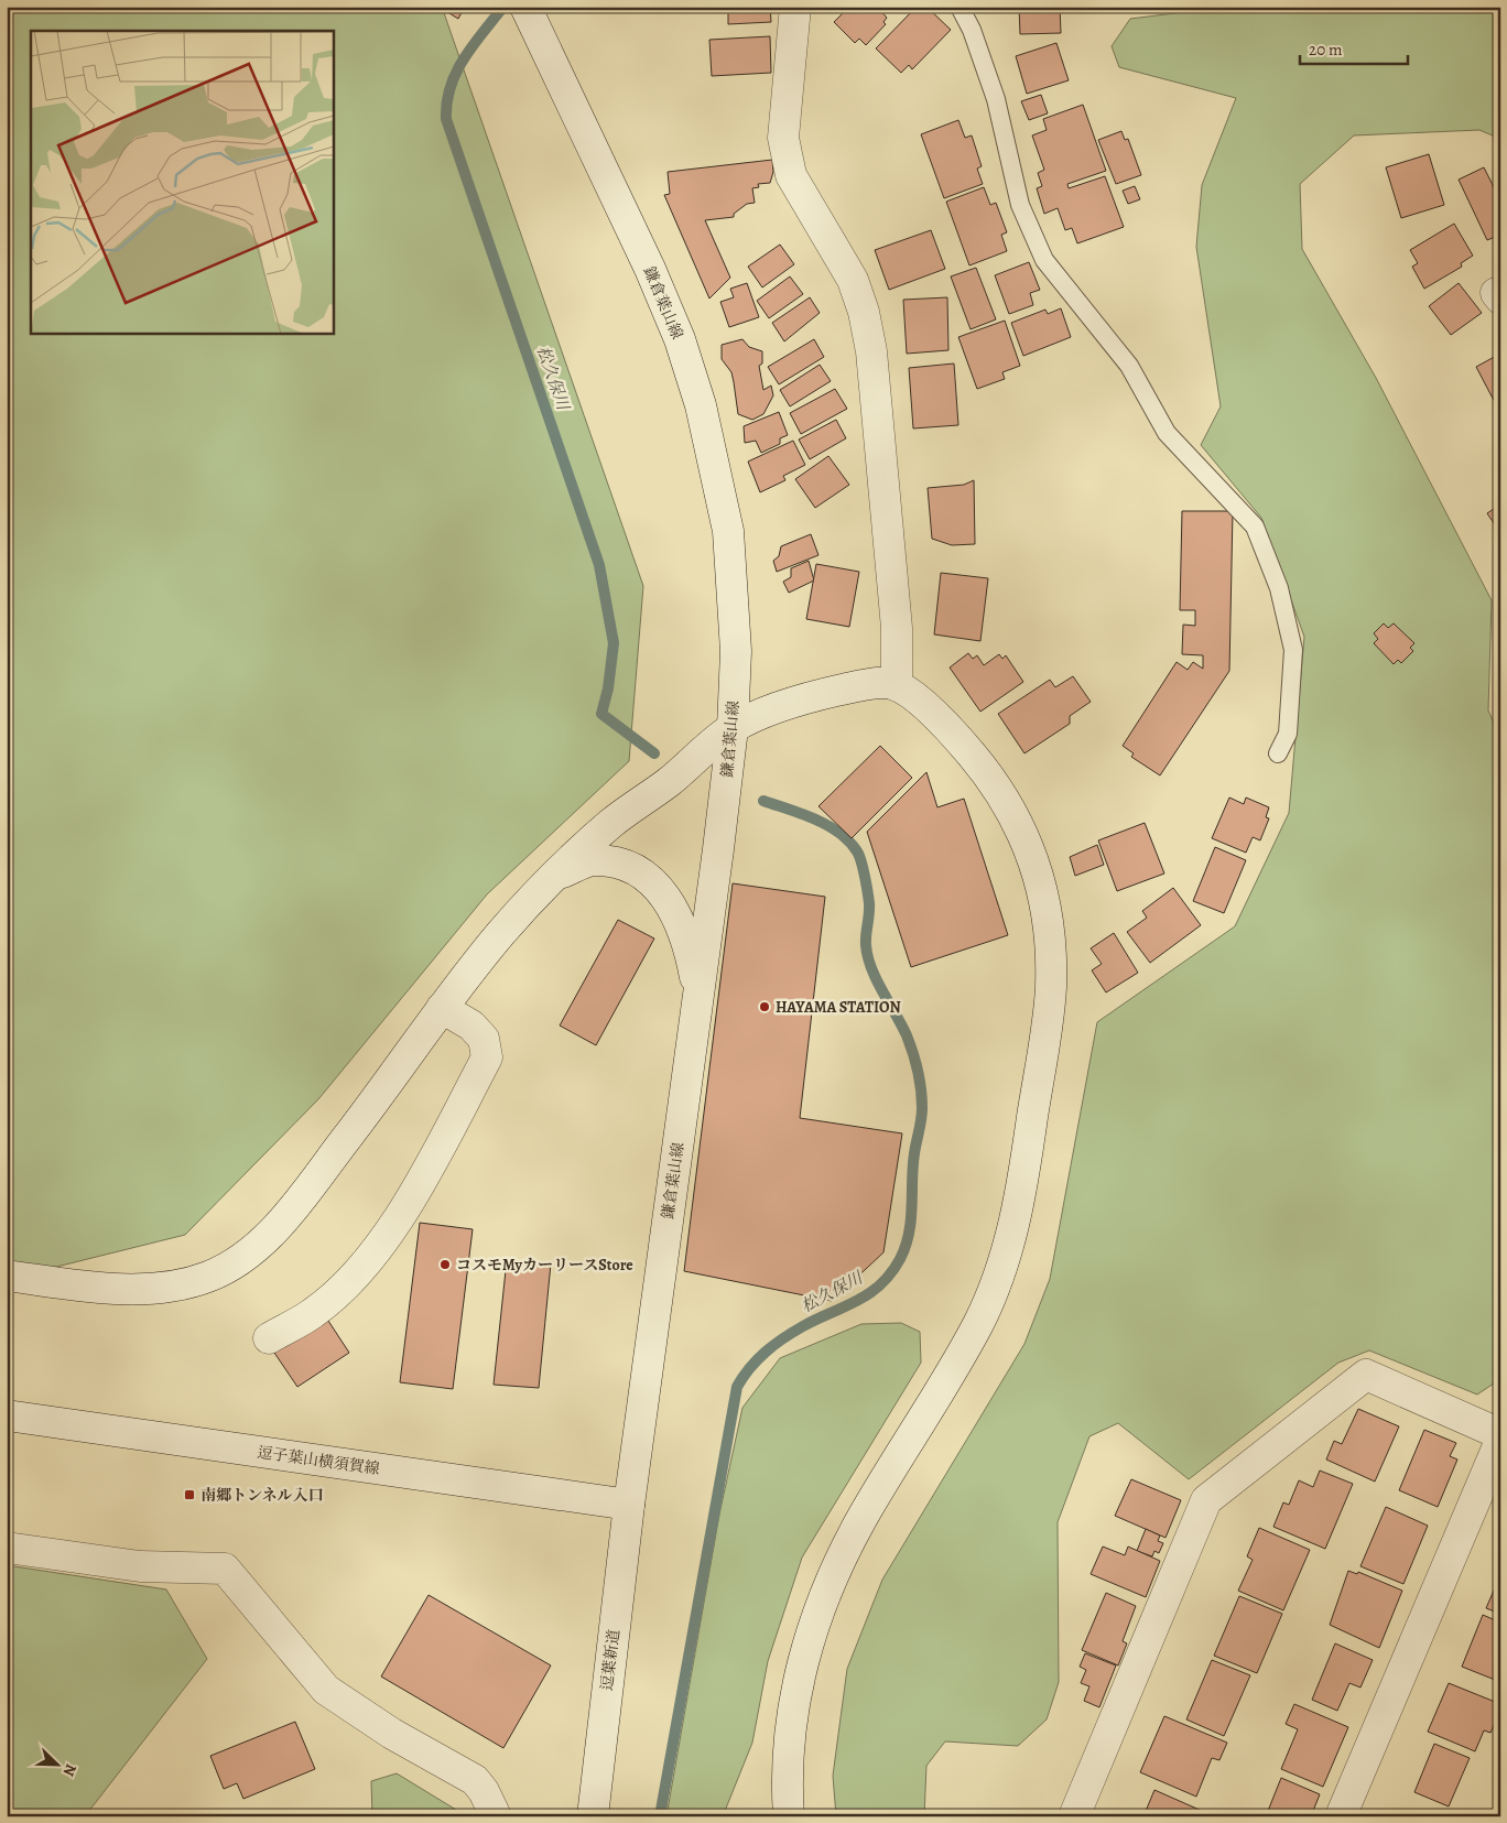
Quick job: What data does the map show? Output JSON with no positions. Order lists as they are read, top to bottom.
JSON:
{
  "streets": {
    "street": ["鎌倉葉山線", "逗子葉山横須賀線", "逗葉新道"]
  },
  "crossings": [
    ["鎌倉葉山線", "逗子葉山横須賀線"],
    ["鎌倉葉山線", "逗葉新道"],
    ["逗子葉山横須賀線", "逗葉新道"]
  ],
  "water": ["松久保川"],
  "places": {
    "other": ["HAYAMA STATION", "コスモMyカーリースStore"],
    "transit": ["南郷トンネル入口"]
  },
  "scale_bar": "20 m",
  "north": "bottom right"
}
